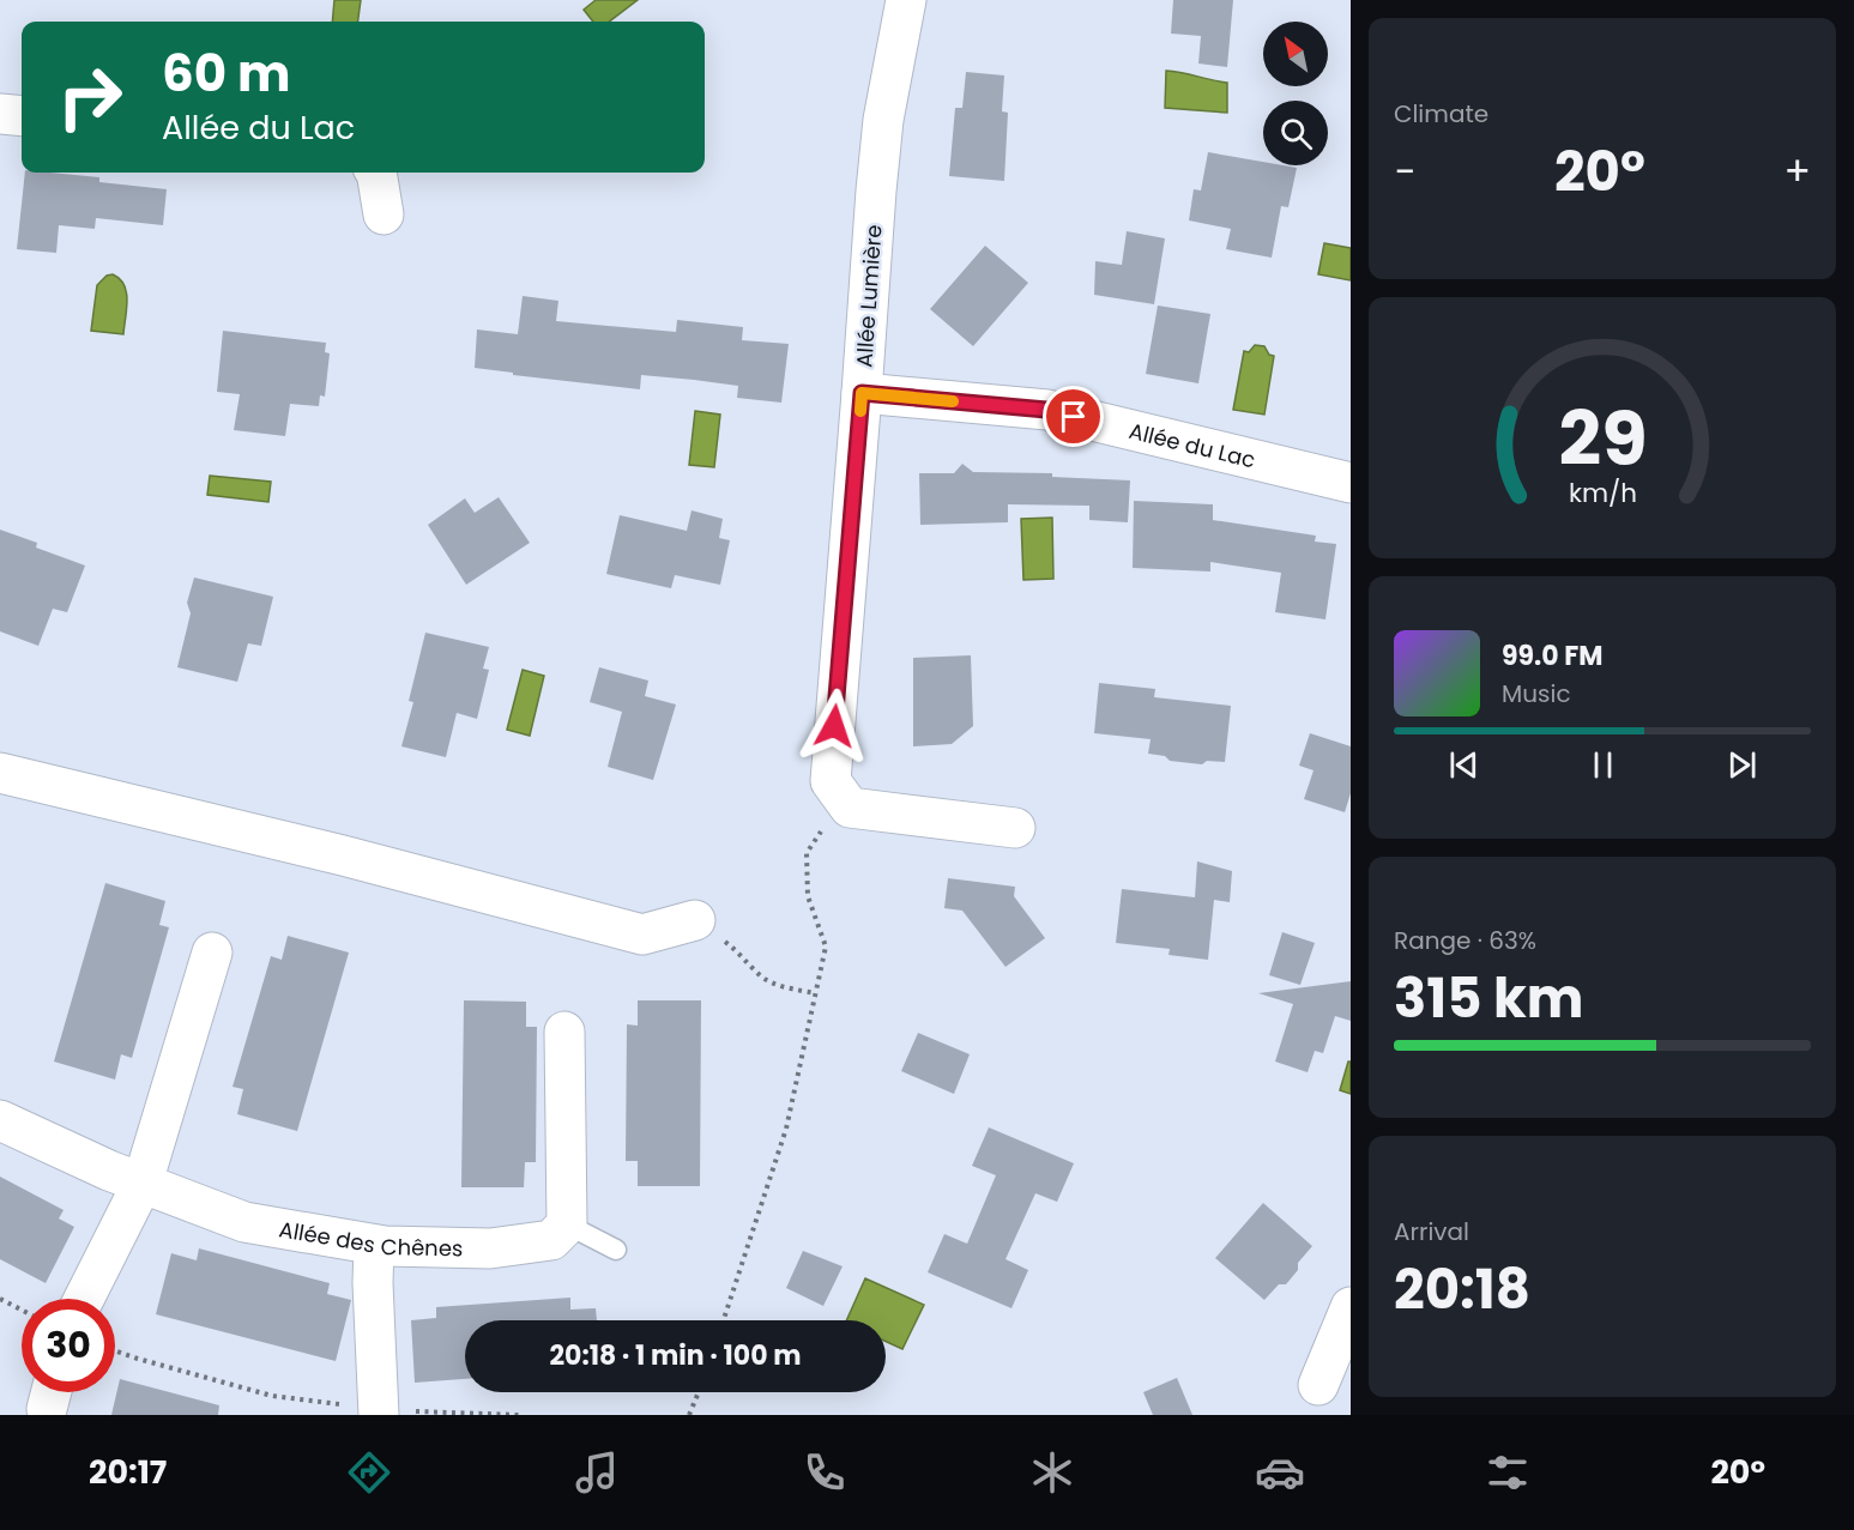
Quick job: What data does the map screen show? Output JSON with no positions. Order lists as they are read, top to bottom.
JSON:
{
  "streets": {
    "street": ["Allée Lumière", "Allée du Lac", "Allée des Chênes"]
  },
  "crossings": [
    ["Allée Lumière", "Allée du Lac"]
  ],
  "north": "top left",
  "page": {
    "tile": [
      "Climate",
      ["Range · 63%", "315 km"],
      ["Arrival", "20:18"]
    ],
    "turn": ["60 m", "Allée du Lac"],
    "heat": ["−", "20°", "+"],
    "song": ["99.0 FM", "Music"],
    "limit": "30",
    "trip": "20:18 · 1 min · 100 m",
    "tabs": ["20:17", "20°"],
    "gauge": ["29", "km/h"]
  }
}
